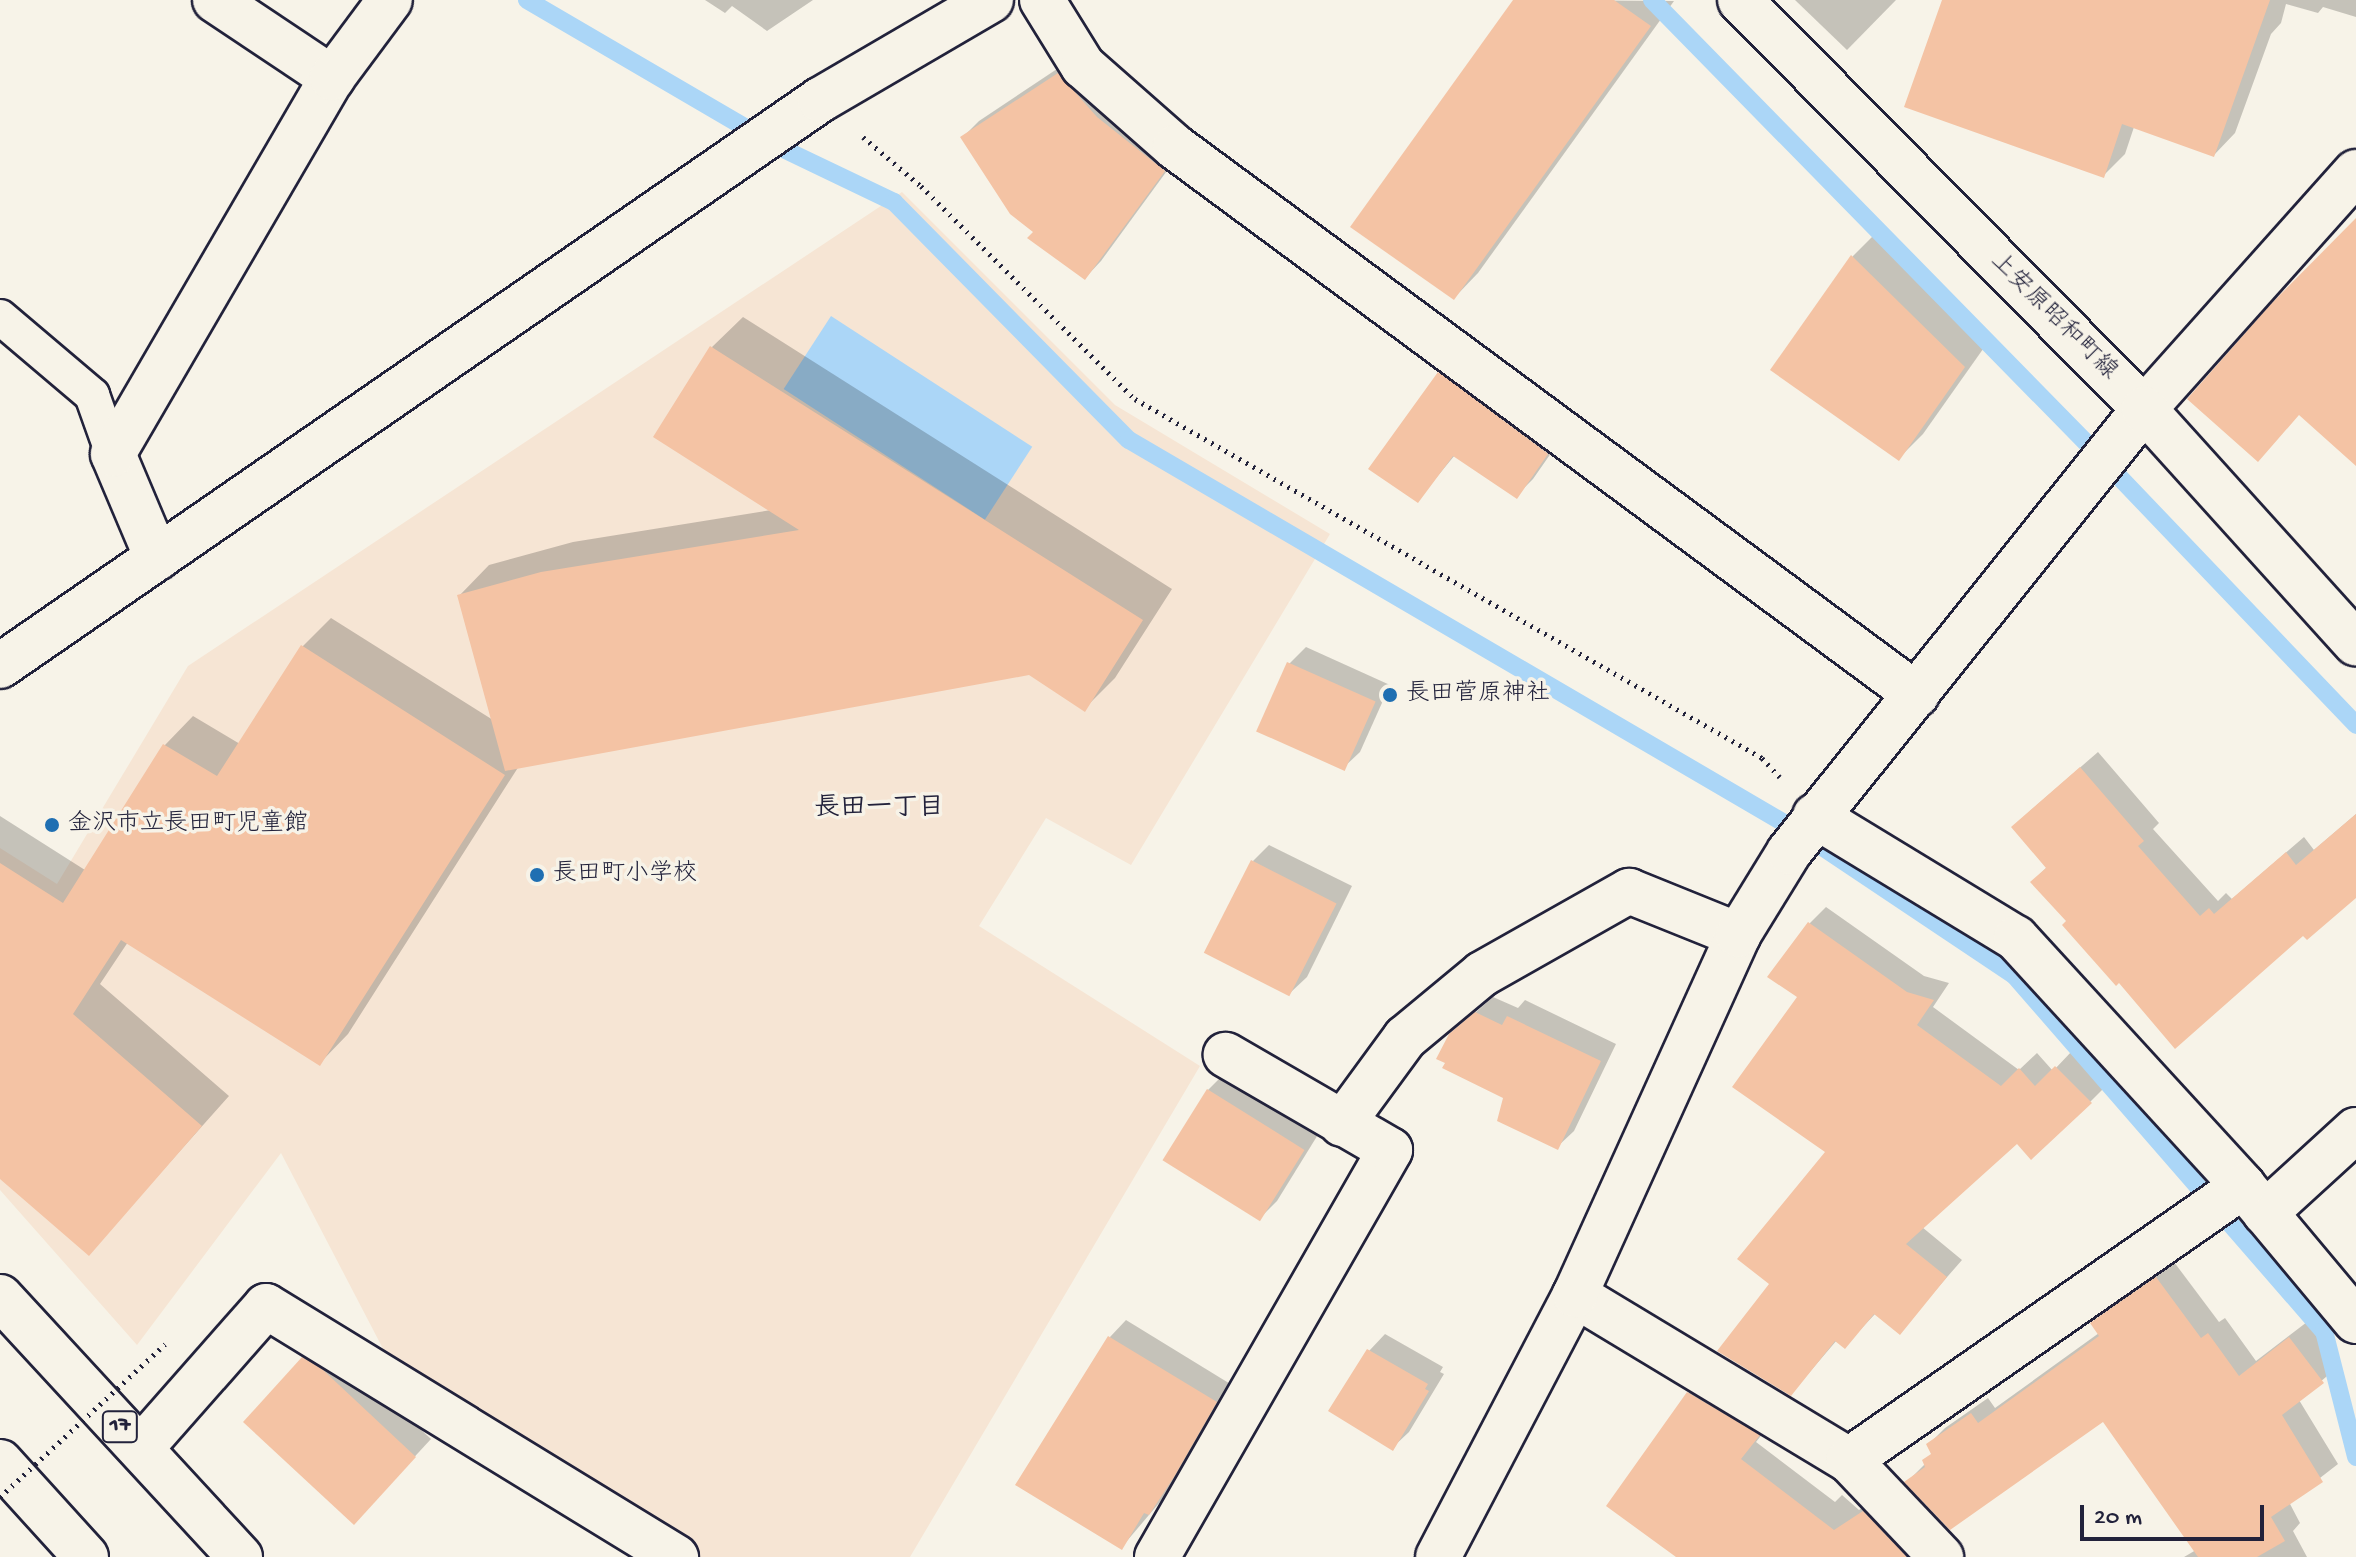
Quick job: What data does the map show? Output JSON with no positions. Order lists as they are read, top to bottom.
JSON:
{
  "streets": {
    "street": ["上安原昭和町線", "17"]
  },
  "districts": ["長田一丁目"],
  "places": ["長田菅原神社", "金沢市立長田町児童館", "長田町小学校"],
  "scale_bar": "20 m"
}
